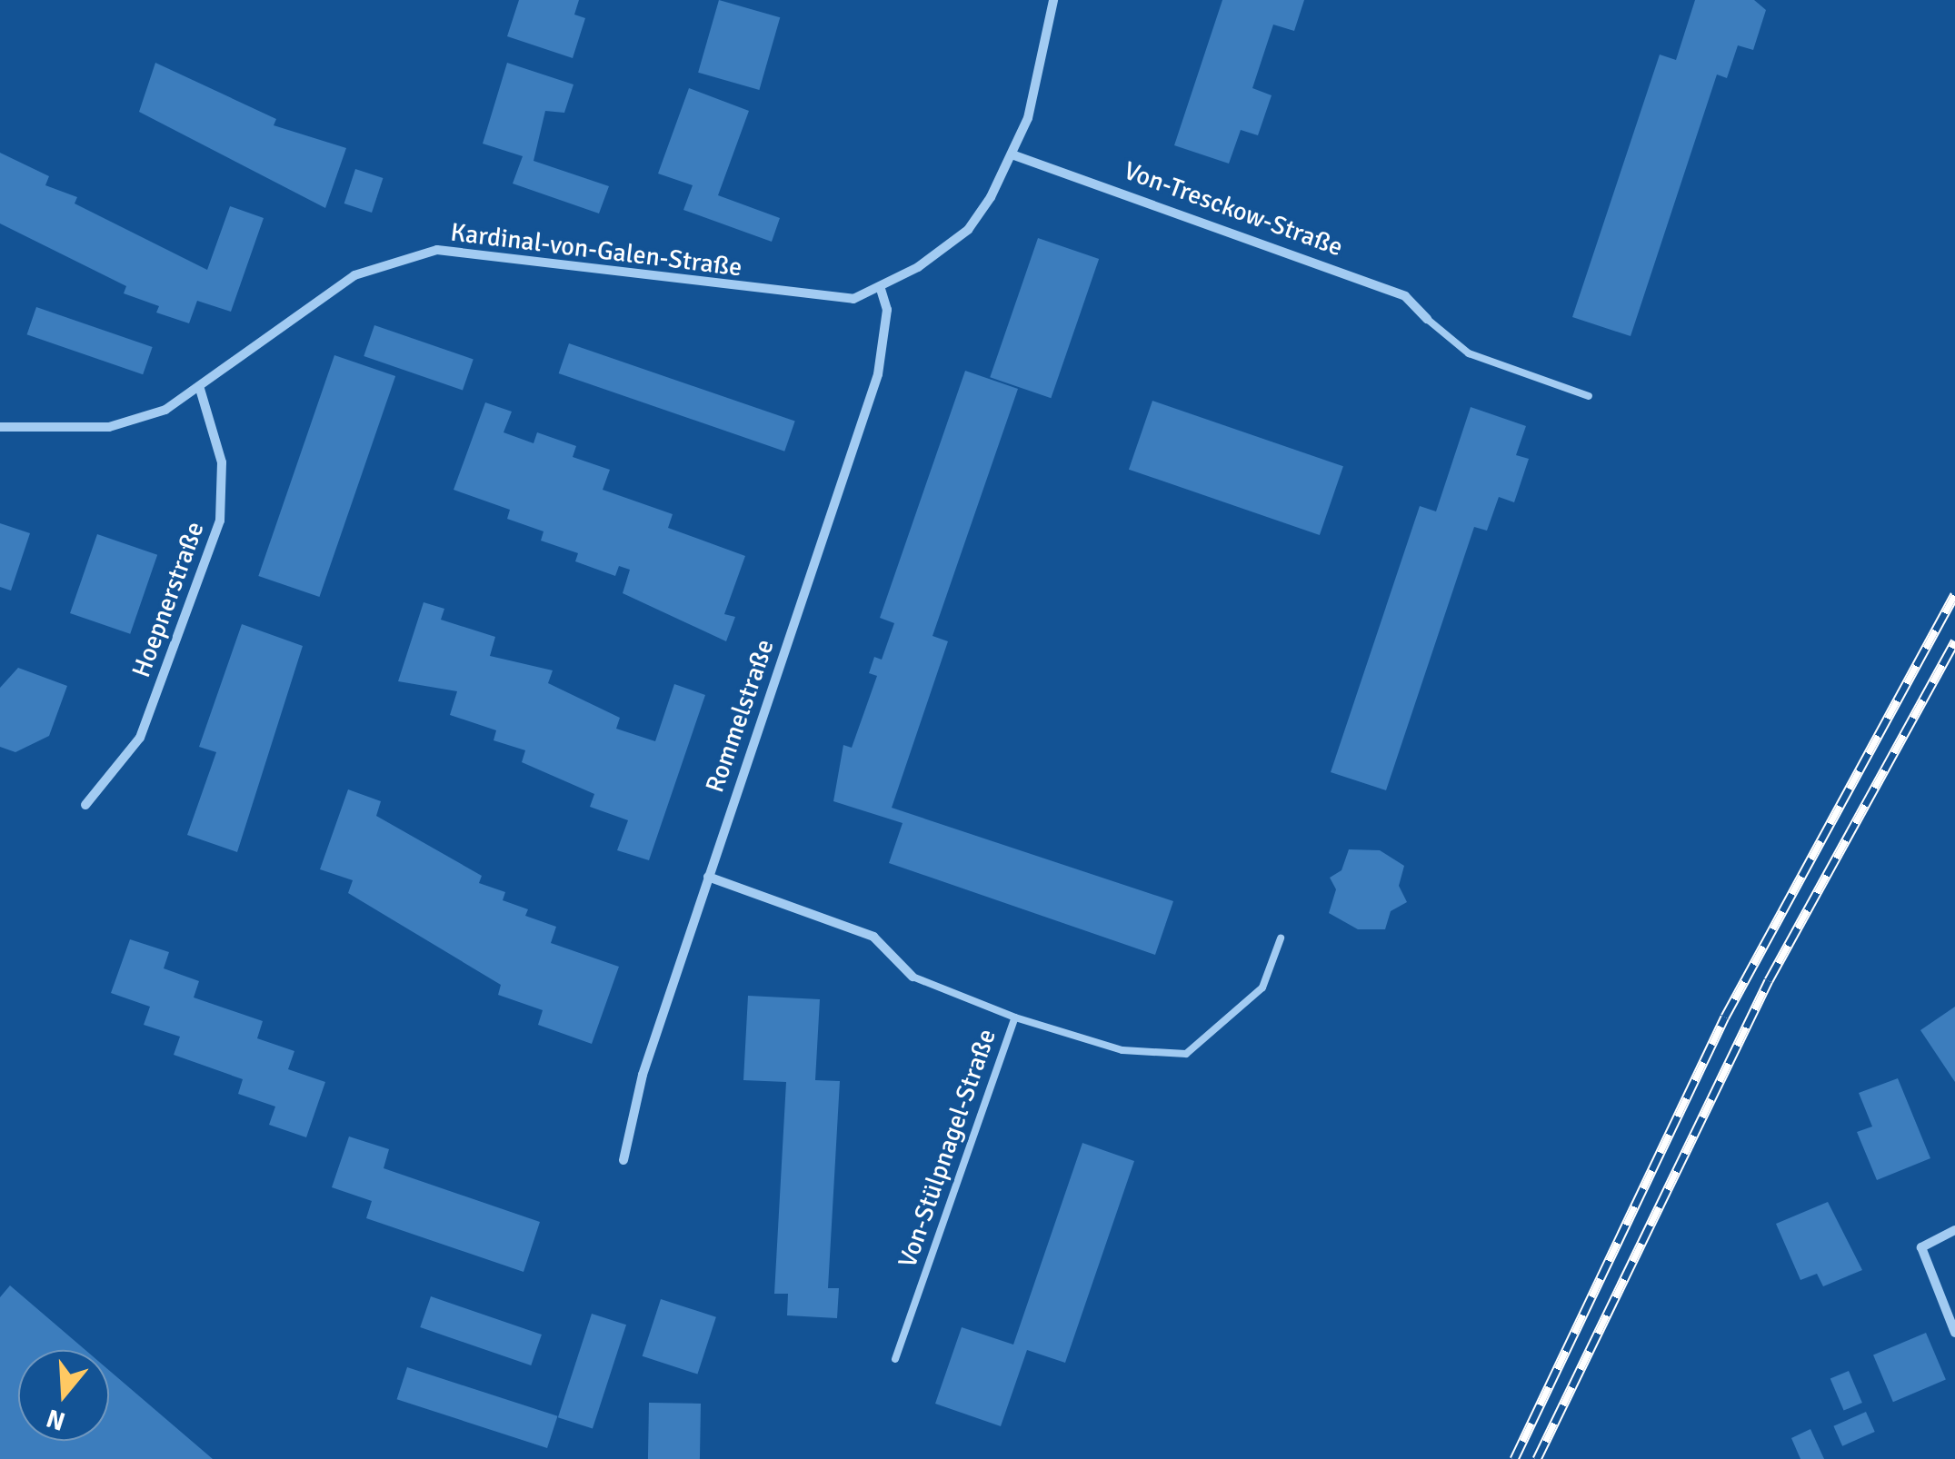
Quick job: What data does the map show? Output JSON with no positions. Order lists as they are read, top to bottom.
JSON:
{
  "streets": {
    "street": [
      "Von-Tresckow-Straße",
      "Kardinal-von-Galen-Straße",
      "Hoepnerstraße",
      "Rommelstraße",
      "Von-Stülpnagel-Straße"
    ]
  },
  "crossings": [
    ["Von-Tresckow-Straße", "Kardinal-von-Galen-Straße"],
    ["Kardinal-von-Galen-Straße", "Hoepnerstraße"],
    ["Kardinal-von-Galen-Straße", "Rommelstraße"],
    ["Rommelstraße", "Von-Stülpnagel-Straße"]
  ],
  "north": "bottom"
}
